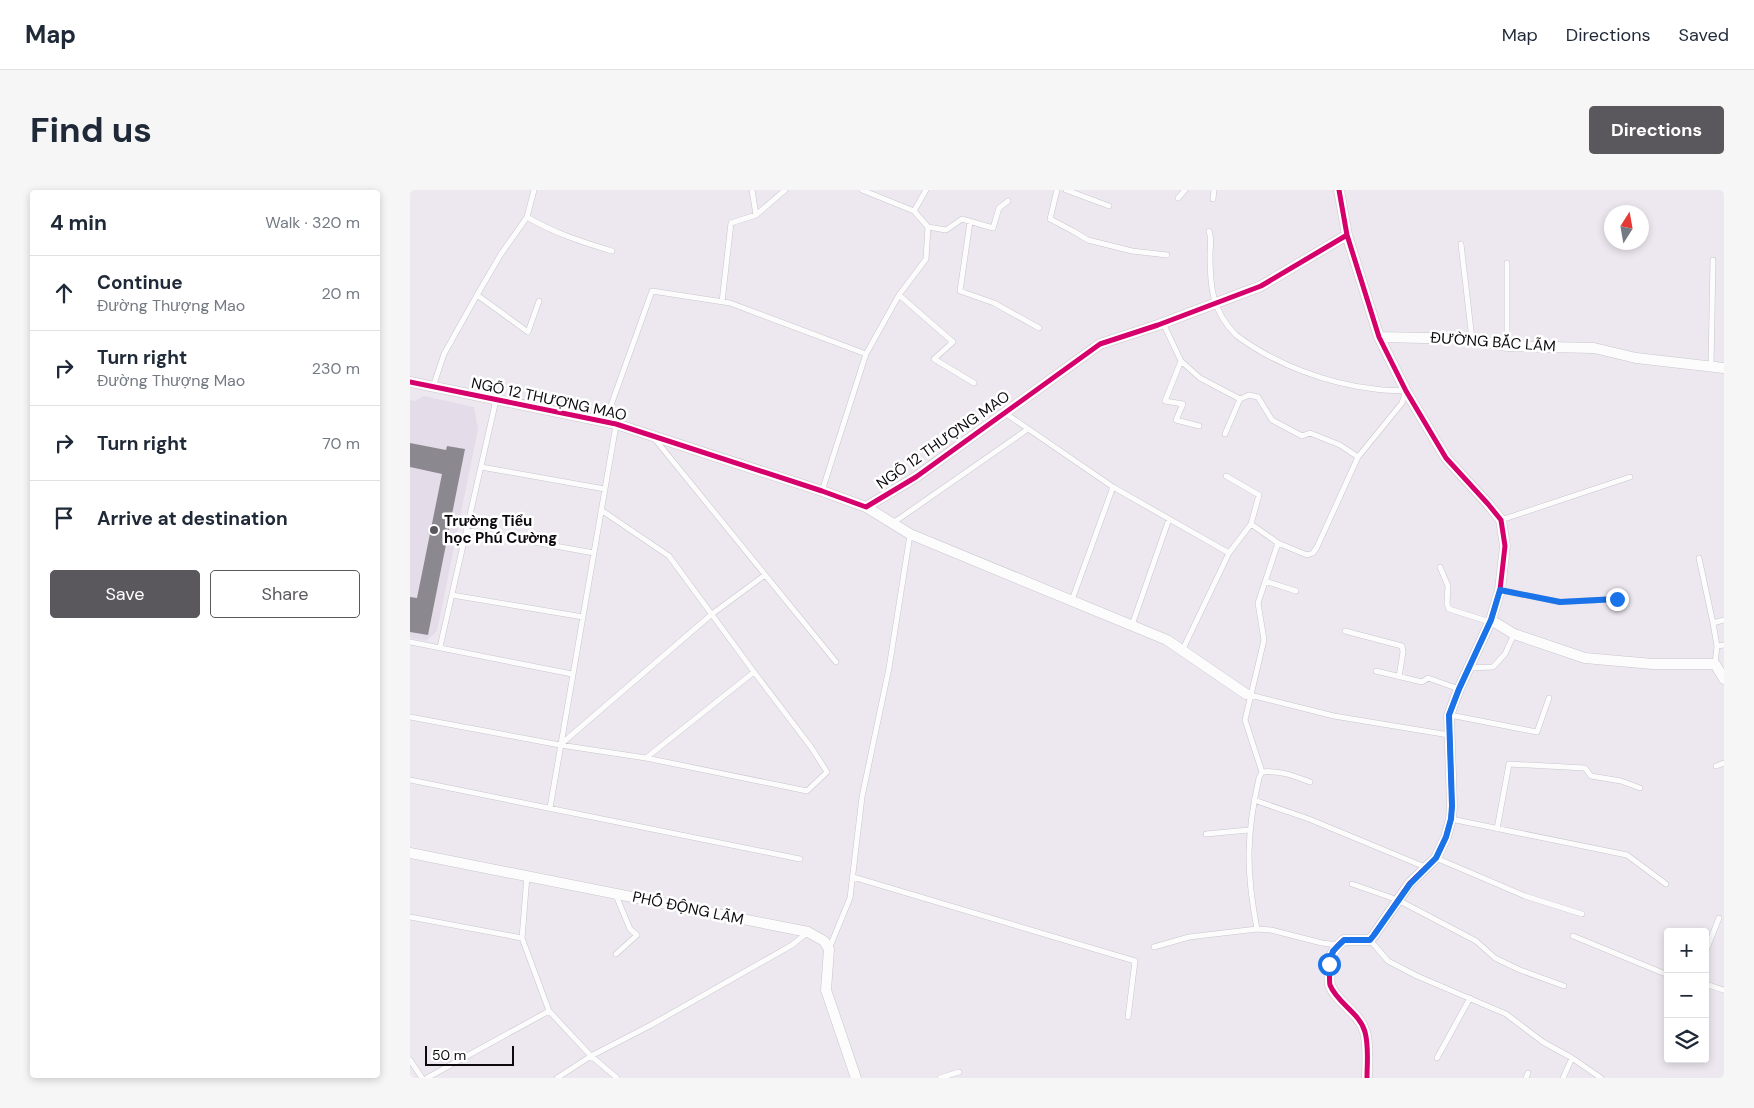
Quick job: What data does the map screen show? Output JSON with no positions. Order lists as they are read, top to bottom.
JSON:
{
  "streets": {
    "street": ["ĐƯỜNG BẮC LÃM", "NGÕ 12 THƯỢNG MAO", "PHỐ ĐỘNG LÃM"]
  },
  "places": ["Trường Tiểu học Phú Cường"],
  "scale_bar": "50 m",
  "north": "top",
  "page": {
    "header": "Map",
    "nav": ["Map", "Directions", "Saved"],
    "buttons": [
      "Directions",
      ["Save", "Share"]
    ],
    "title": "Find us",
    "heading": ["4 min", "Walk · 320 m"],
    "list": [
      ["Continue", "Đường Thượng Mao", "20 m"],
      ["Turn right", "Đường Thượng Mao", "230 m"],
      ["Turn right", "70 m"],
      "Arrive at destination"
    ],
    "map_buttons": ["+", "−"],
    "scale": "50 m"
  }
}
